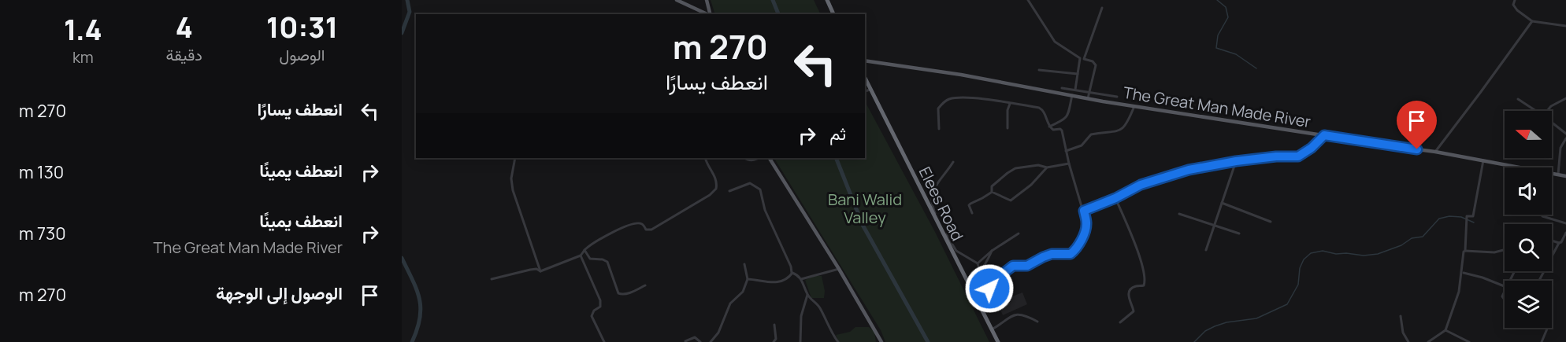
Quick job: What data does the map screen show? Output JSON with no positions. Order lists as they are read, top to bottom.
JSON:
{
  "streets": {
    "highway": ["Elees Road"],
    "main road": ["The Great Man Made River"]
  },
  "parks": ["Bani Walid Valley"],
  "north": "left",
  "page": {
    "eta": [
      "10:31",
      "الوصول",
      "4",
      "دقيقة",
      "1.4",
      "km"
    ],
    "turn": ["270 m", "انعطف يسارًا"],
    "list": [
      {
        "name": "انعطف يسارًا",
        "value": "270 m"
      },
      {
        "name": "انعطف يمينًا",
        "value": "130 m"
      },
      {
        "name": "انعطف يمينًا",
        "note": "The Great Man Made River",
        "value": "730 m"
      },
      {
        "name": "الوصول إلى الوجهة",
        "value": "270 m"
      }
    ],
    "then": "ثم"
  }
}
